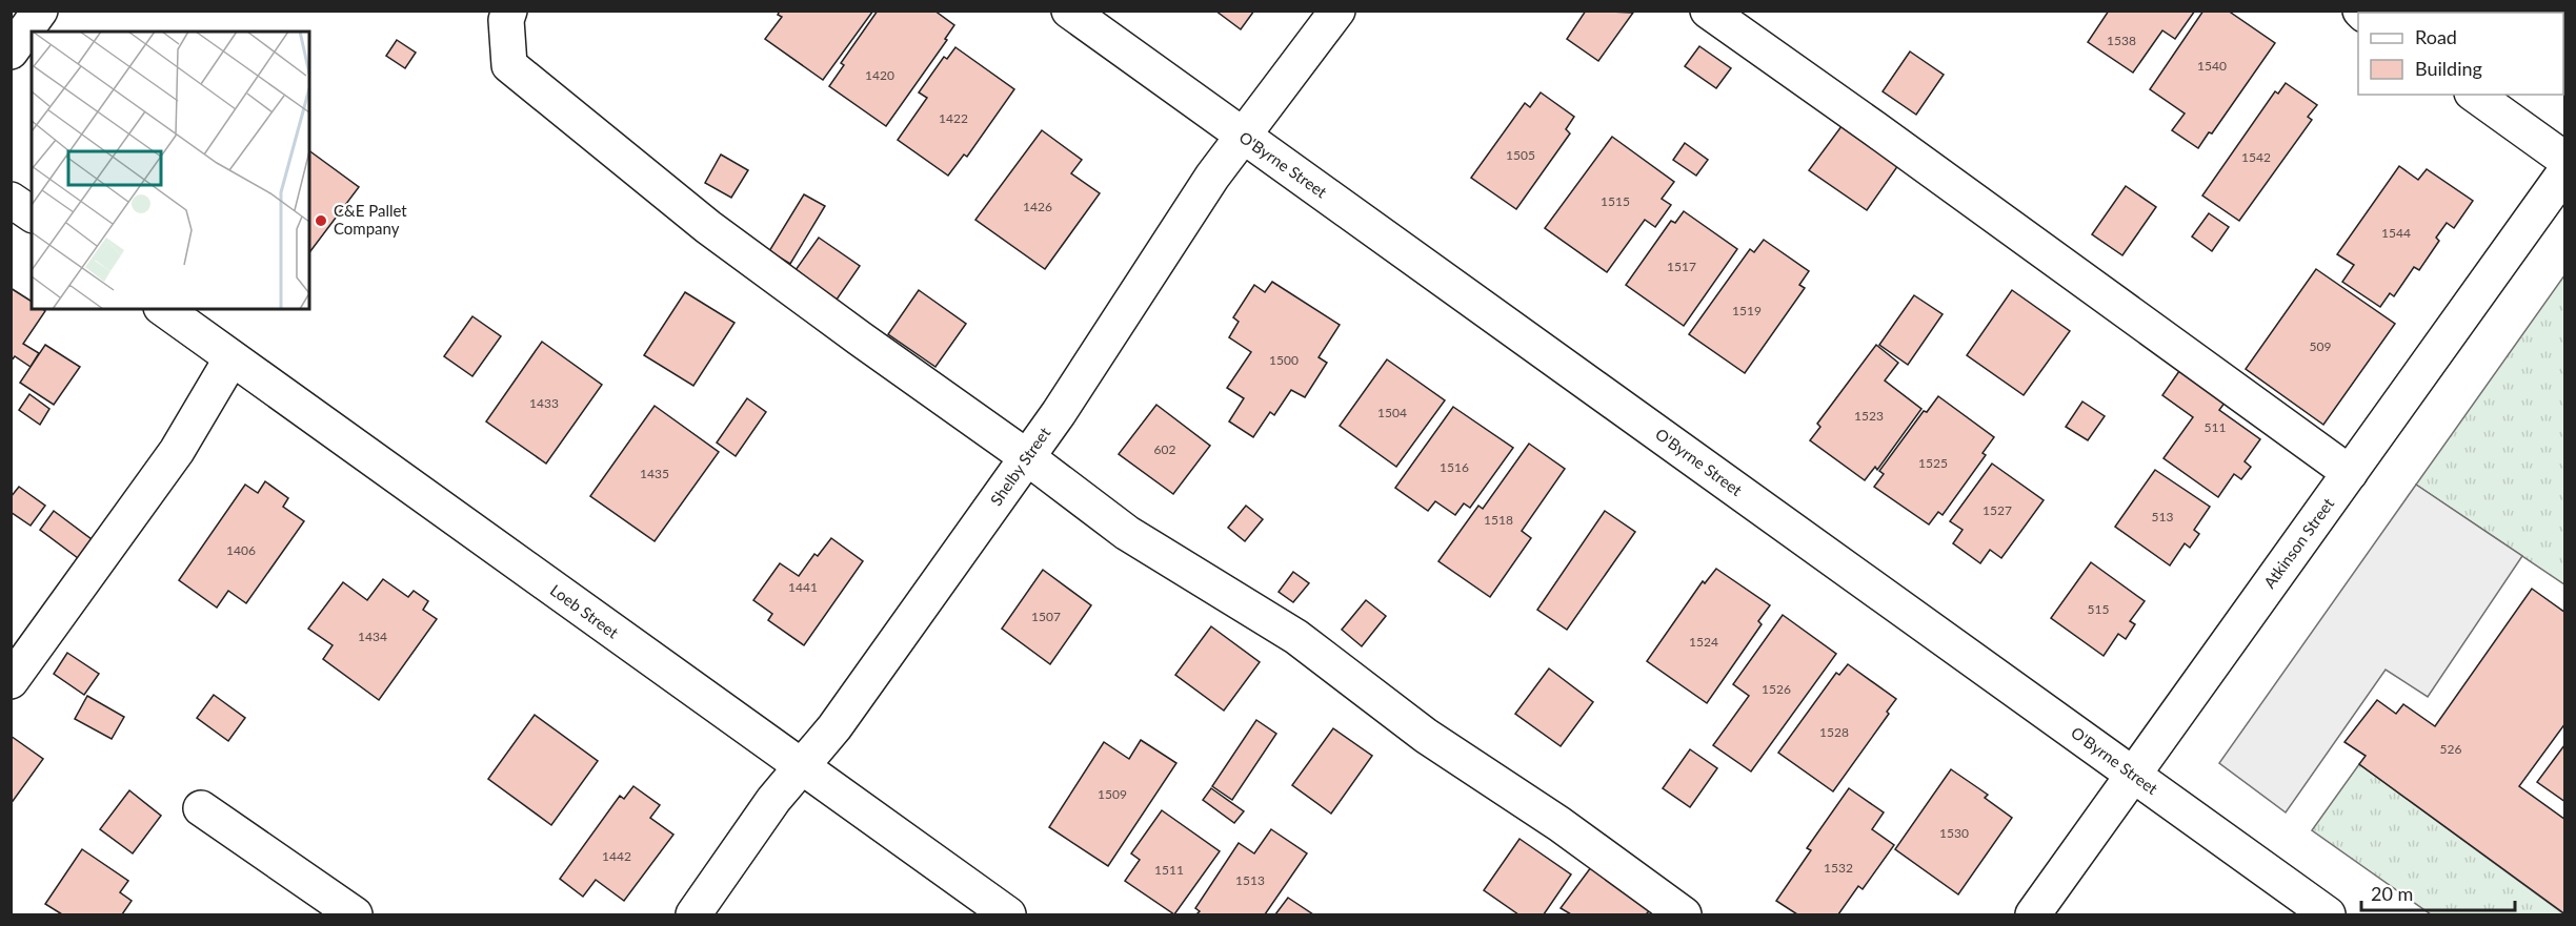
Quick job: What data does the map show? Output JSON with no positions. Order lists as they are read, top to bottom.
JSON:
{
  "streets": {
    "street": [
      "O'Byrne Street",
      "Shelby Street",
      "Atkinson Street",
      "Loeb Street"
    ]
  },
  "crossings": [
    ["O'Byrne Street", "Shelby Street"],
    ["O'Byrne Street", "Atkinson Street"],
    ["Shelby Street", "Loeb Street"]
  ],
  "places": ["C&E Pallet Company"],
  "house_numbers": [
    "1538",
    "1540",
    "1420",
    "1422",
    "1505",
    "1542",
    "1515",
    "1426",
    "1544",
    "1517",
    "1519",
    "509",
    "1500",
    "1433",
    "1504",
    "1523",
    "511",
    "602",
    "1525",
    "1516",
    "1435",
    "1527",
    "513",
    "1518",
    "1406",
    "1441",
    "515",
    "1507",
    "1434",
    "1524",
    "1526",
    "1528",
    "526",
    "1509",
    "1530",
    "1442",
    "1532",
    "1511",
    "1513"
  ],
  "legend": ["Road", "Building"],
  "scale_bar": "20 m"
}
